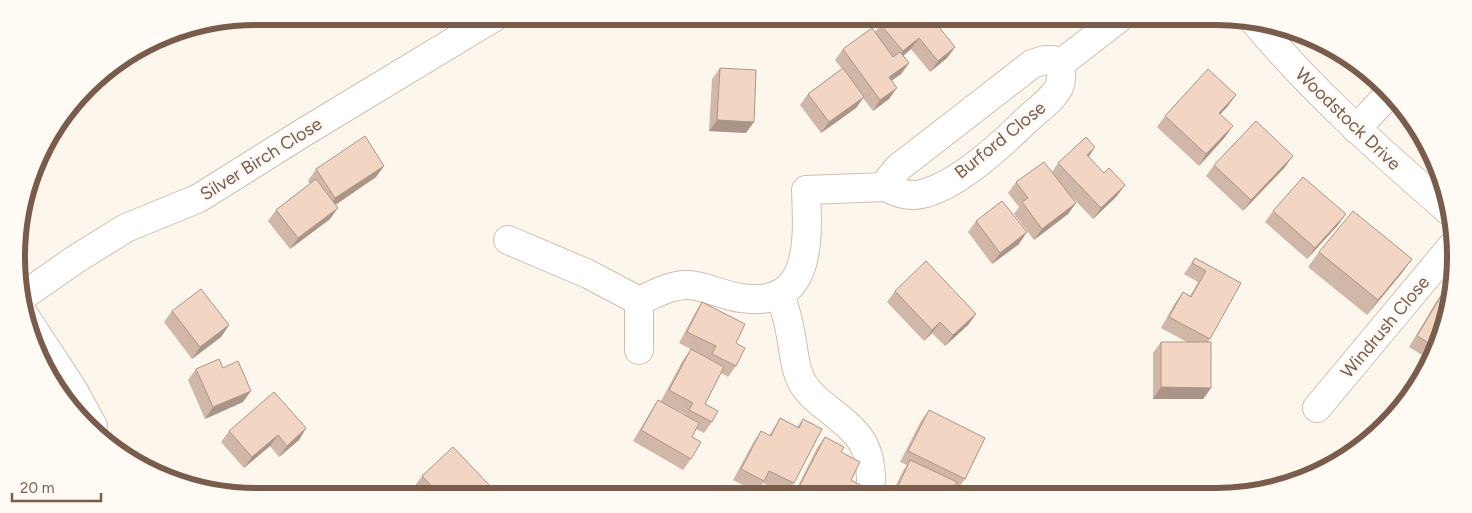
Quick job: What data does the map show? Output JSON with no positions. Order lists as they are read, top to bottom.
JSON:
{
  "streets": {
    "street": [
      "Woodstock Drive",
      "Burford Close",
      "Silver Birch Close",
      "Windrush Close"
    ]
  },
  "scale_bar": "20 m"
}
